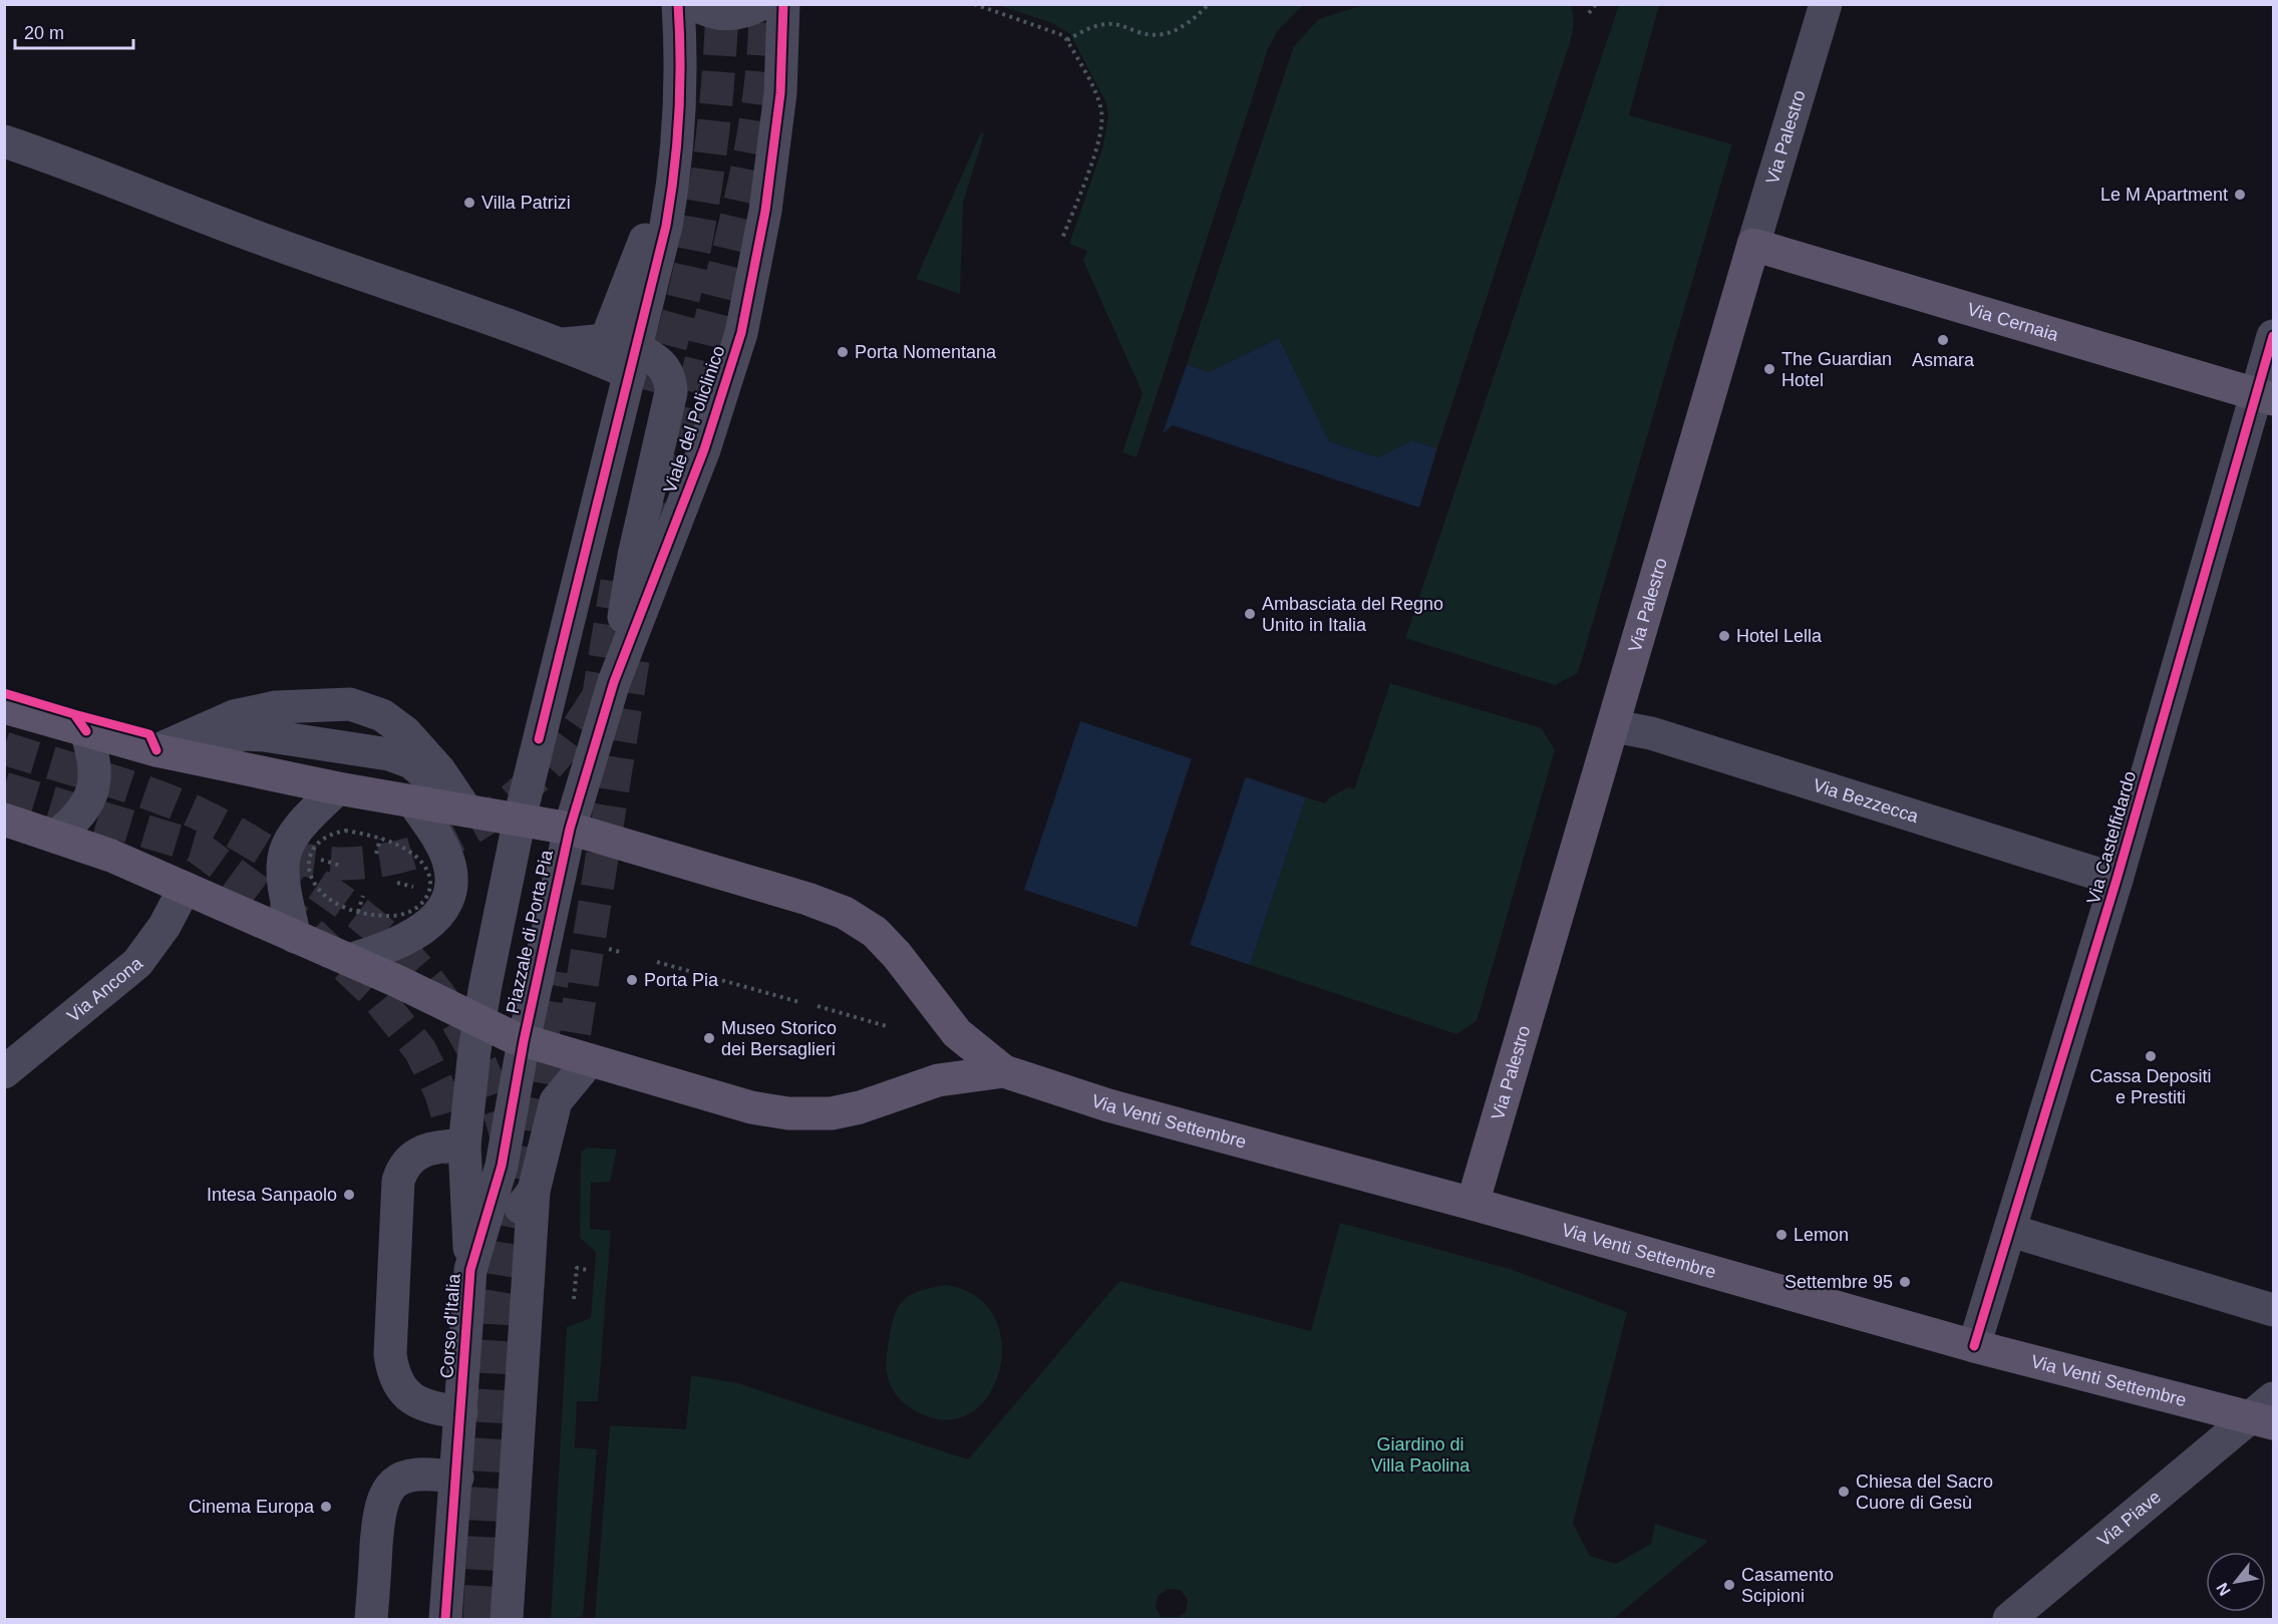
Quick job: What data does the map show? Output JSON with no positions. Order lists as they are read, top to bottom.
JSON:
{
  "streets": {
    "main road": [
      "Via Palestro",
      "Via Cernaia",
      "Piazzale di Porta Pia",
      "Via Venti Settembre"
    ],
    "street": [
      "Viale del Policlinico",
      "Via Bezzecca",
      "Via Castelfidardo",
      "Via Ancona",
      "Corso d'Italia",
      "Via Piave"
    ]
  },
  "crossings": [
    ["Via Palestro", "Via Cernaia"],
    ["Via Palestro", "Via Bezzecca"],
    ["Via Palestro", "Via Venti Settembre"],
    ["Via Cernaia", "Via Castelfidardo"],
    ["Viale del Policlinico", "Piazzale di Porta Pia"],
    ["Via Bezzecca", "Via Castelfidardo"],
    ["Via Castelfidardo", "Via Venti Settembre"],
    ["Piazzale di Porta Pia", "Via Ancona"],
    ["Piazzale di Porta Pia", "Via Venti Settembre"],
    ["Piazzale di Porta Pia", "Corso d'Italia"],
    ["Via Venti Settembre", "Corso d'Italia"],
    ["Via Venti Settembre", "Via Piave"]
  ],
  "parks": ["Giardino di Villa Paolina"],
  "places": [
    "Le M Apartment",
    "Villa Patrizi",
    "Asmara",
    "Porta Nomentana",
    "The Guardian Hotel",
    "Ambasciata del Regno Unito in Italia",
    "Hotel Lella",
    "Porta Pia",
    "Museo Storico dei Bersaglieri",
    "Cassa Depositi e Prestiti",
    "Intesa Sanpaolo",
    "Lemon",
    "Settembre 95",
    "Chiesa del Sacro Cuore di Gesù",
    "Cinema Europa",
    "Casamento Scipioni"
  ],
  "scale_bar": "20 m",
  "north": "bottom left"
}
